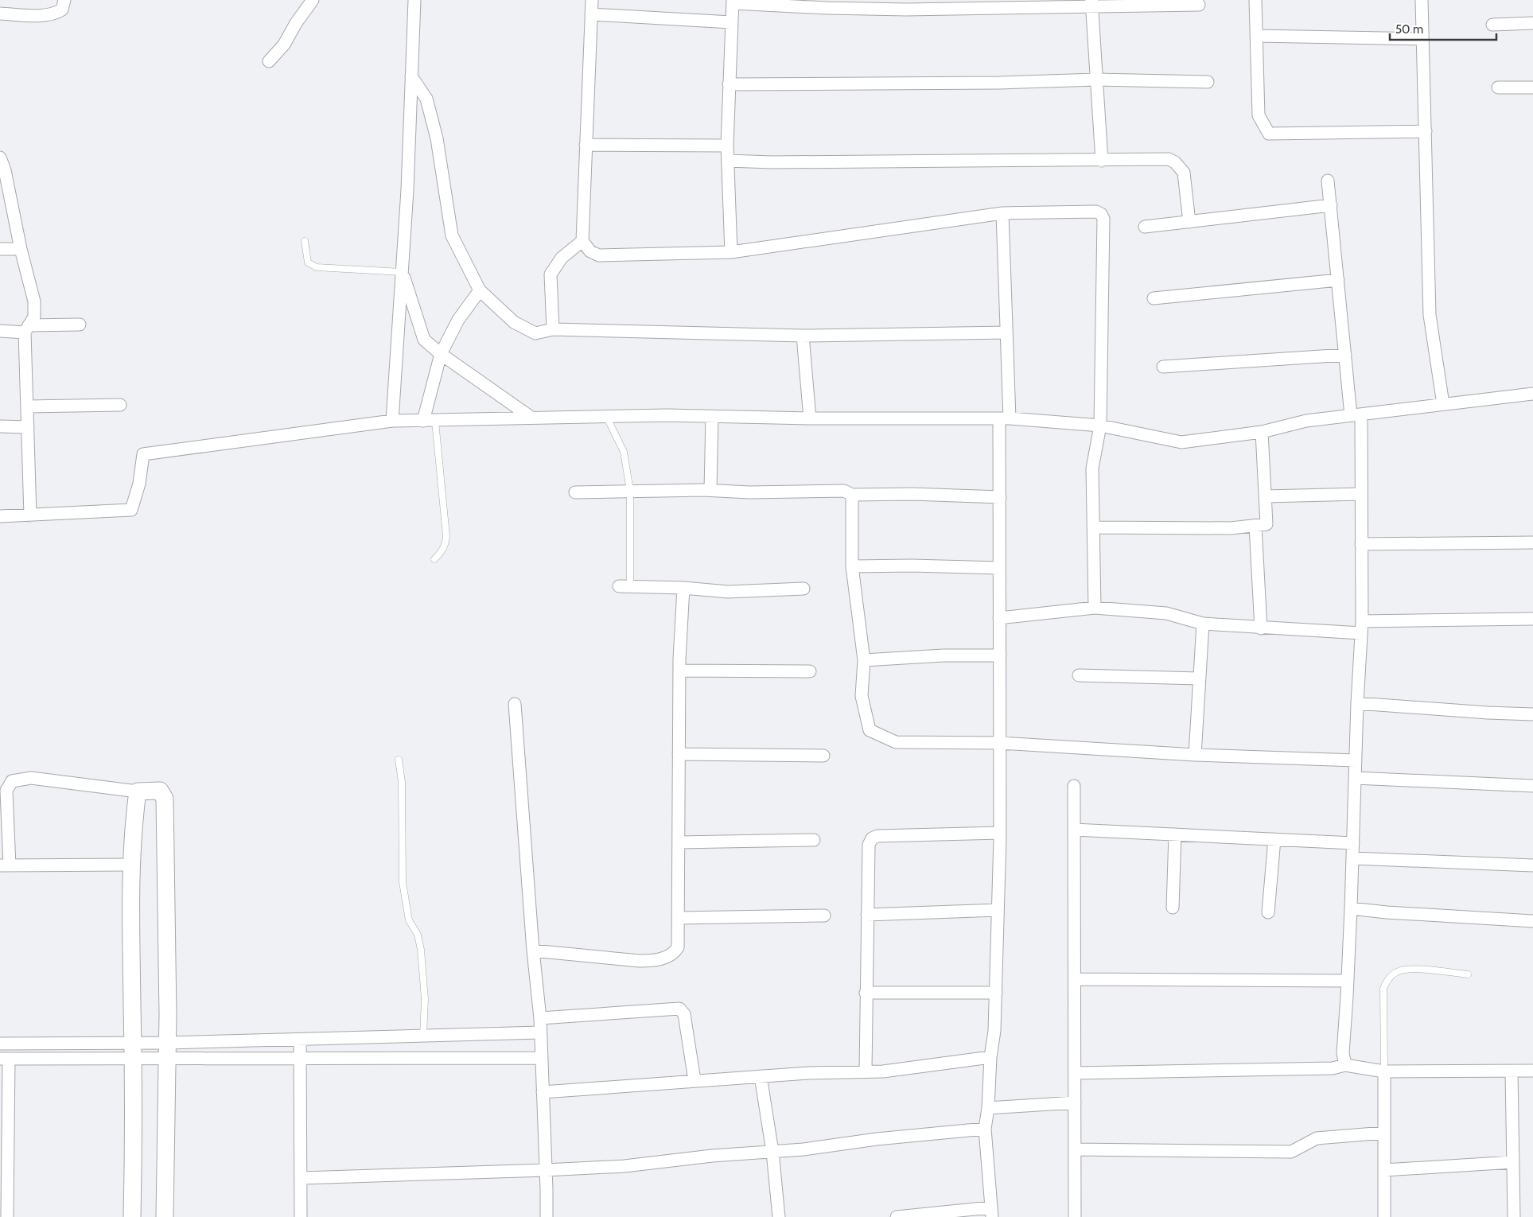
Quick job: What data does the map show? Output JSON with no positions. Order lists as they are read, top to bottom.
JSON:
{
  "scale_bar": "50 m"
}
